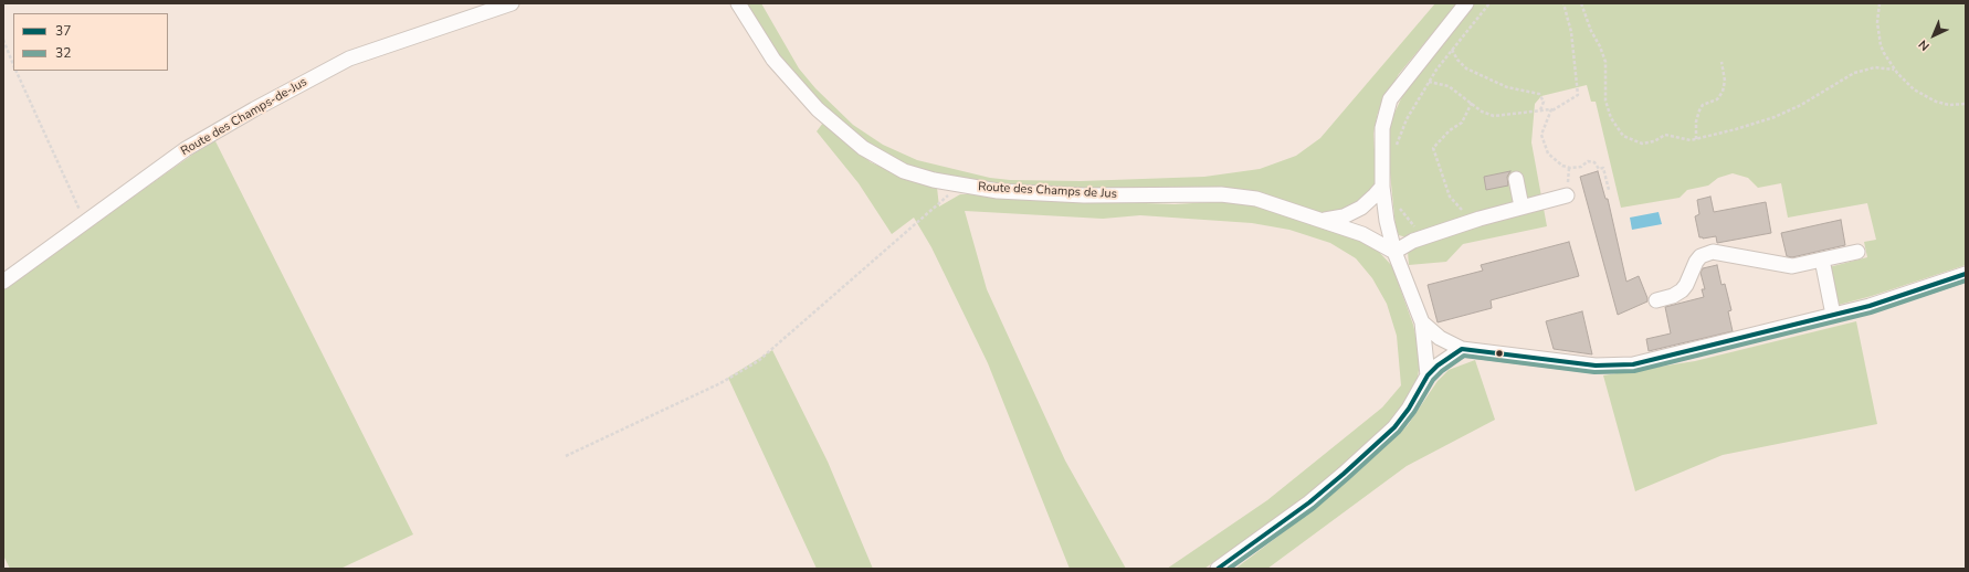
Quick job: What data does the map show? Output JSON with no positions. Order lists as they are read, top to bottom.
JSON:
{
  "streets": {
    "street": ["Route des Champs-de-Jus", "Route des Champs de Jus"]
  },
  "lines": ["transit line 37", "transit line 32"],
  "legend": ["37", "32"],
  "north": "bottom left"
}
